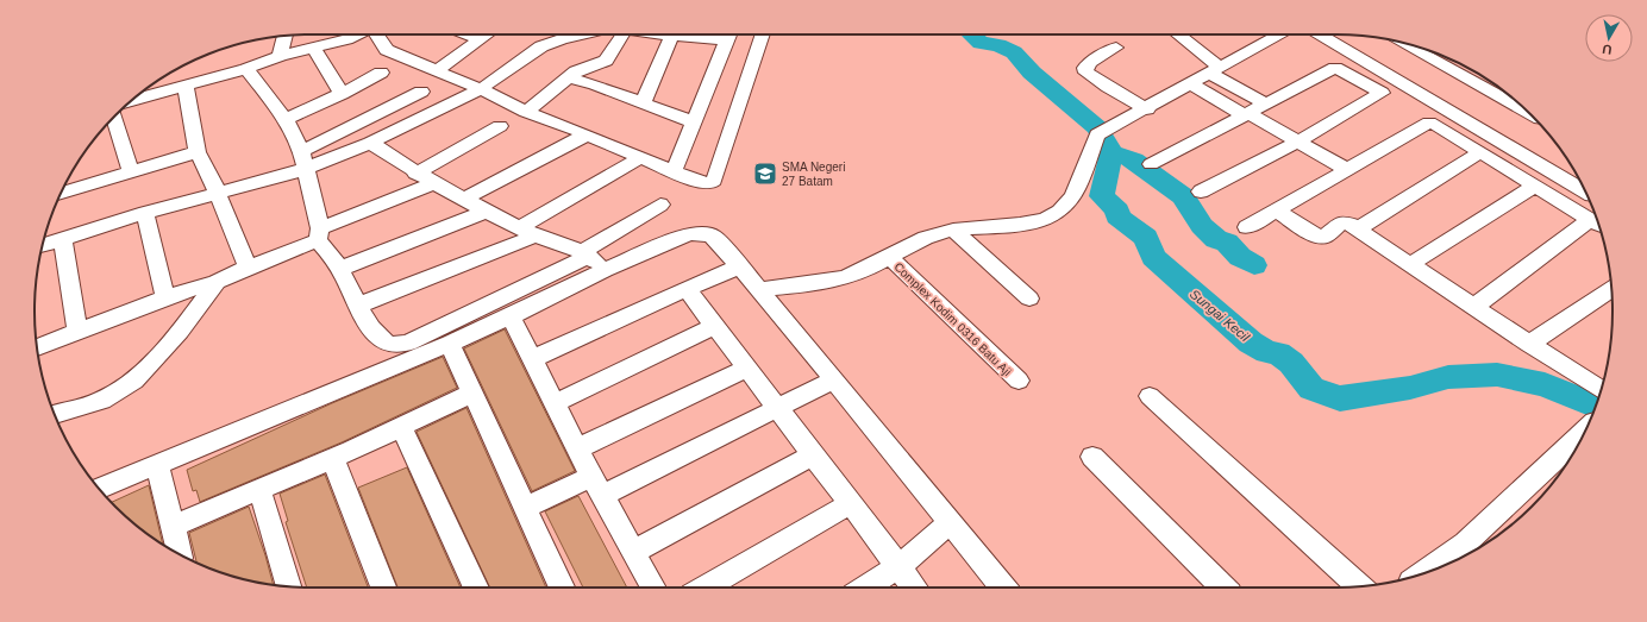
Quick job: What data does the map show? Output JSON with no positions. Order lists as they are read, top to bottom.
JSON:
{
  "streets": {
    "street": ["Complex Kodim 0316 Batu Aji"]
  },
  "water": ["Sungai Kecil"],
  "places": {
    "school or university": ["SMA Negeri 27 Batam"]
  },
  "north": "bottom"
}
